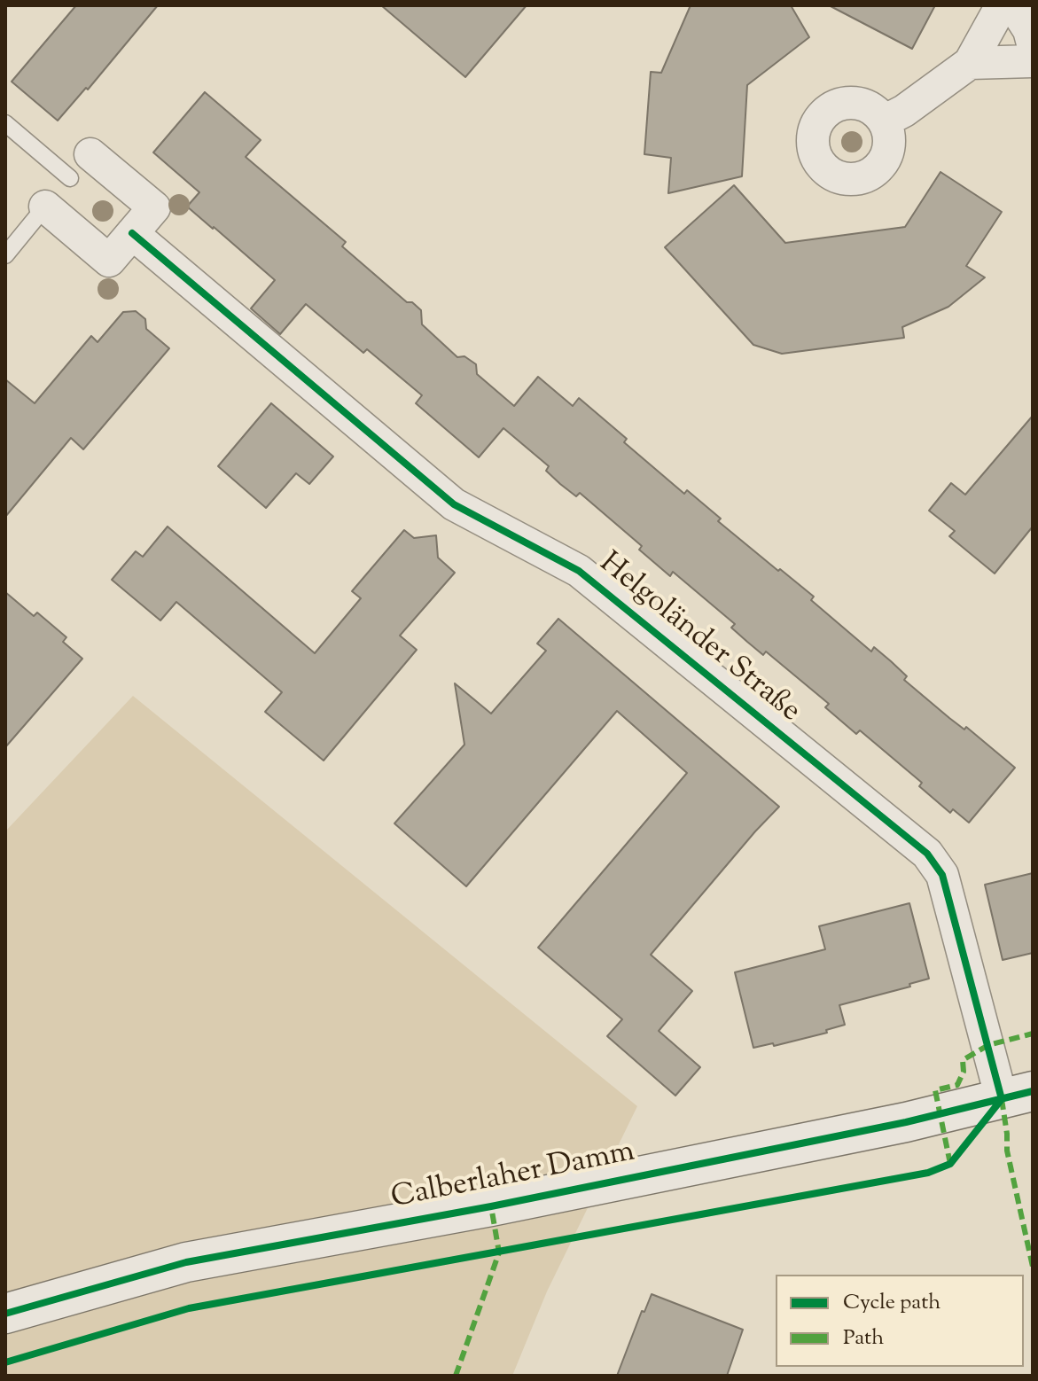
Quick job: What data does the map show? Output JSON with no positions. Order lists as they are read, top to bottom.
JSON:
{
  "streets": {
    "street": ["Helgoländer Straße", "Calberlaher Damm"]
  },
  "crossings": [
    ["Helgoländer Straße", "Calberlaher Damm"]
  ],
  "legend": ["Cycle path", "Path"]
}
